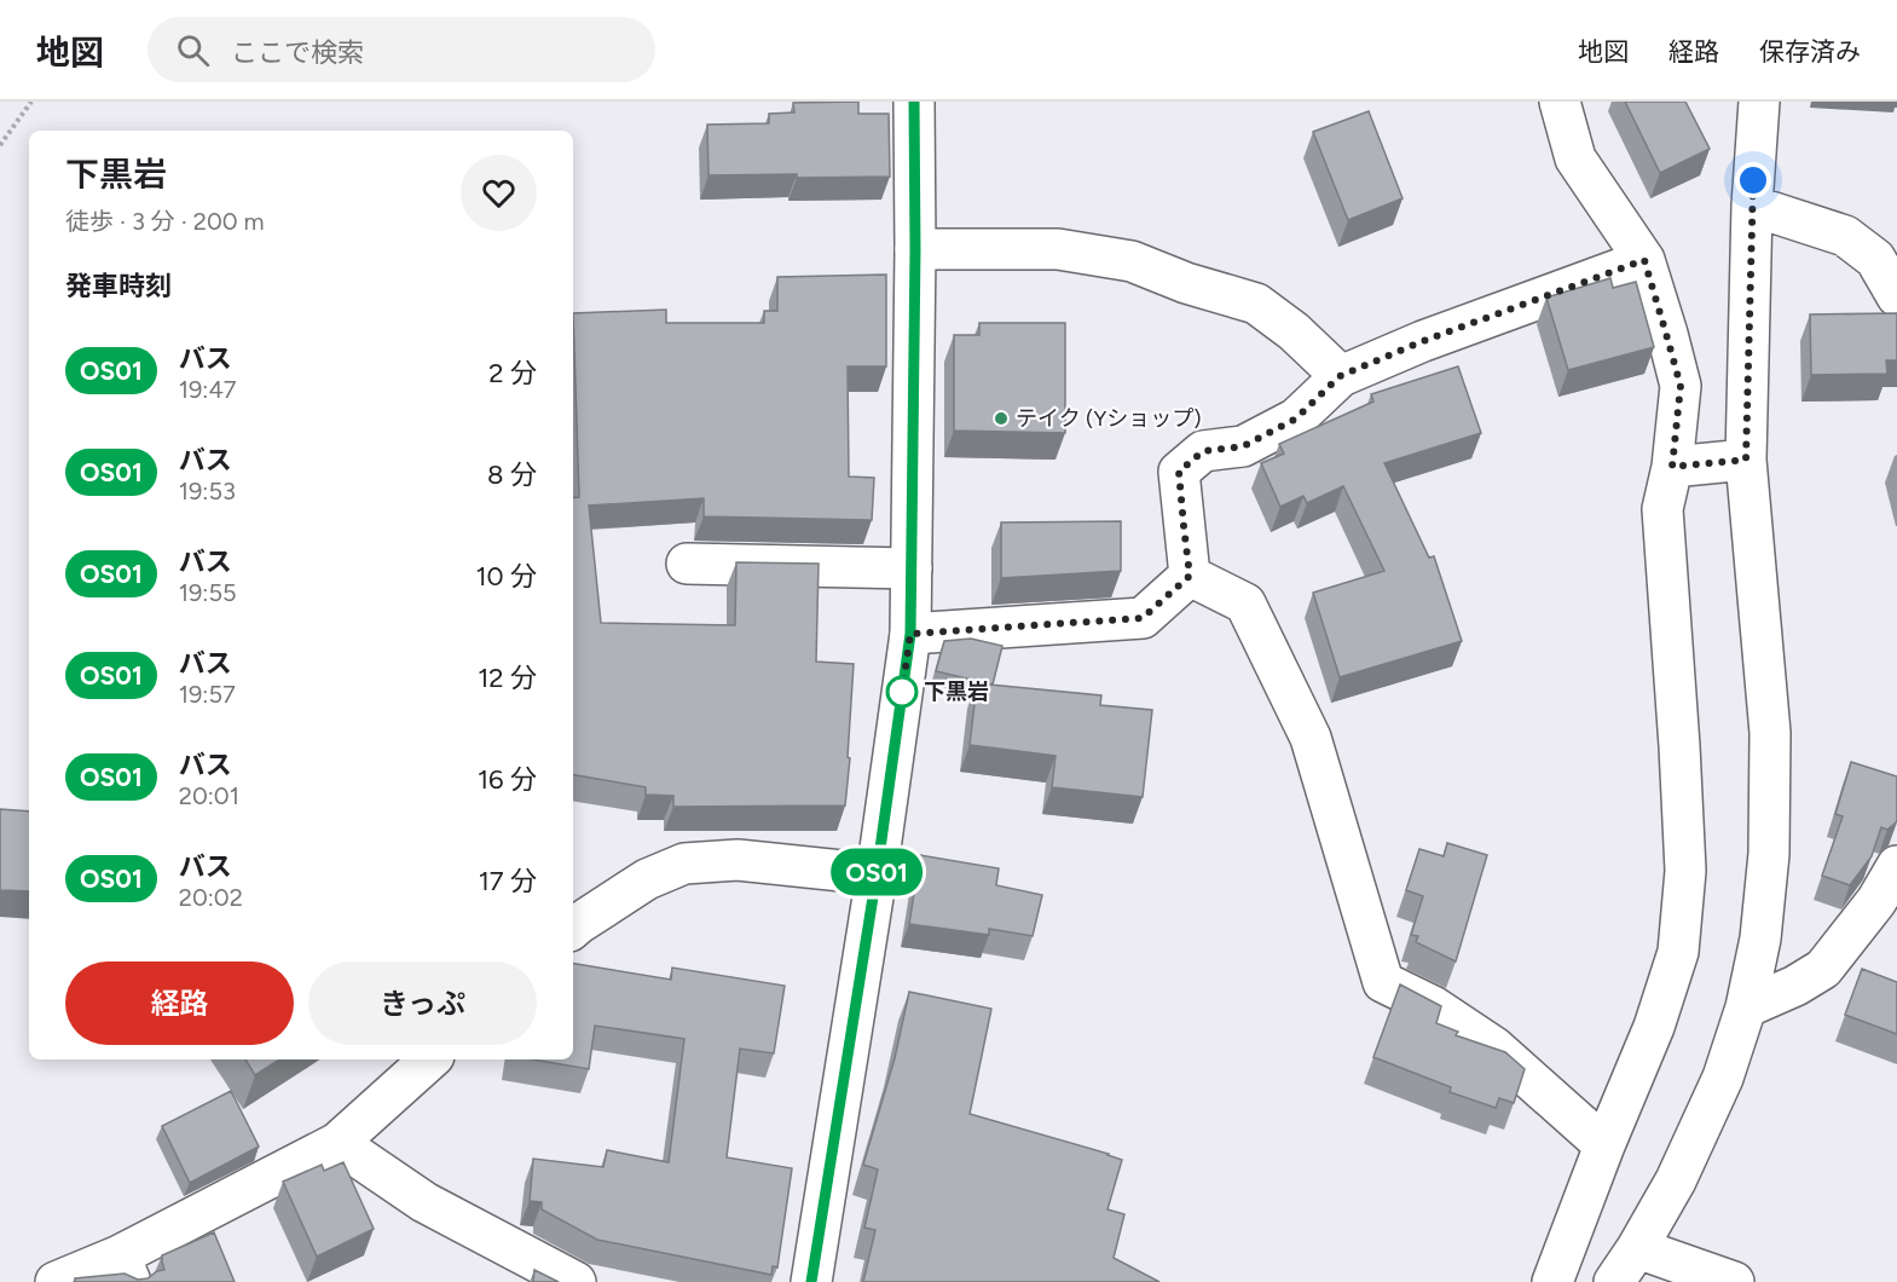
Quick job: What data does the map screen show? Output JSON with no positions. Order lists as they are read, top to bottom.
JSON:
{
  "places": ["テイク (Yショップ)", "下黒岩"],
  "lines": ["bus line OS01"],
  "page": {
    "header": "地図",
    "search": "ここで検索",
    "nav": ["地図", "経路", "保存済み"],
    "on_map": "OS01",
    "heading": [
      ["下黒岩", "徒歩 · 3 分 · 200 m"],
      "発車時刻"
    ],
    "list": [
      {
        "mark": "OS01",
        "name": "バス",
        "note": "19:47",
        "value": "2 分"
      },
      {
        "mark": "OS01",
        "name": "バス",
        "note": "19:53",
        "value": "8 分"
      },
      {
        "mark": "OS01",
        "name": "バス",
        "note": "19:55",
        "value": "10 分"
      },
      {
        "mark": "OS01",
        "name": "バス",
        "note": "19:57",
        "value": "12 分"
      },
      {
        "mark": "OS01",
        "name": "バス",
        "note": "20:01",
        "value": "16 分"
      },
      {
        "mark": "OS01",
        "name": "バス",
        "note": "20:02",
        "value": "17 分"
      }
    ],
    "buttons": ["経路", "きっぷ"]
  }
}
